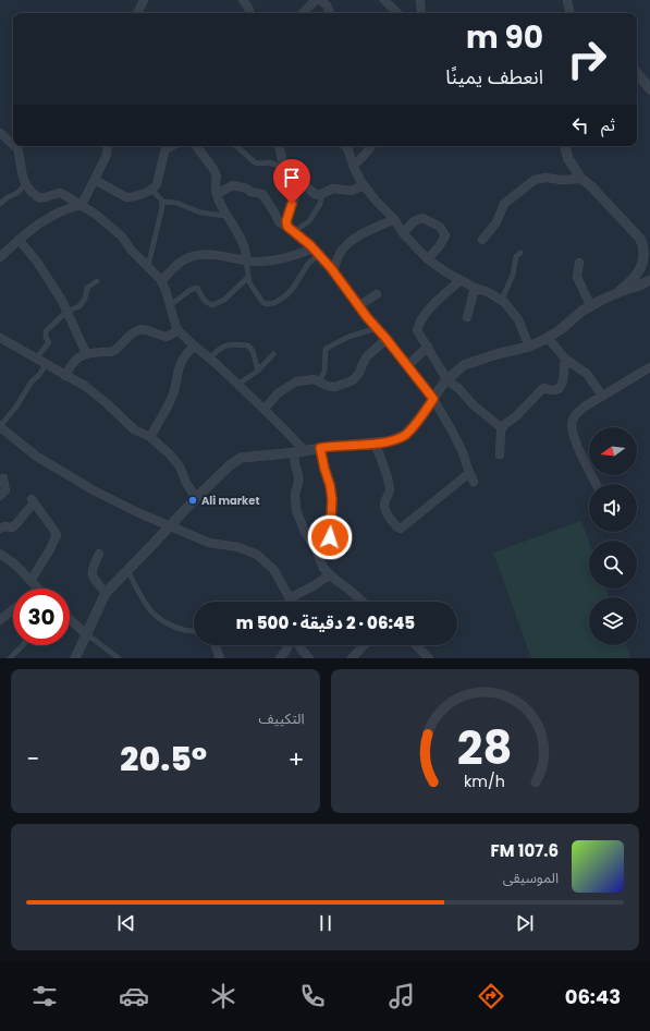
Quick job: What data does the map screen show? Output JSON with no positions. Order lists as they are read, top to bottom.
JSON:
{
  "places": ["Ali market"],
  "north": "left",
  "page": {
    "turn": ["90 m", "انعطف يمينًا"],
    "then": "ثم",
    "limit": "30",
    "trip": "06:45 · 2 دقيقة · 500 m",
    "tile": "التكييف",
    "heat": ["−", "20.5°", "+"],
    "song": ["107.6 FM", "الموسيقى"],
    "tabs": "06:43",
    "gauge": ["28", "km/h"]
  }
}
